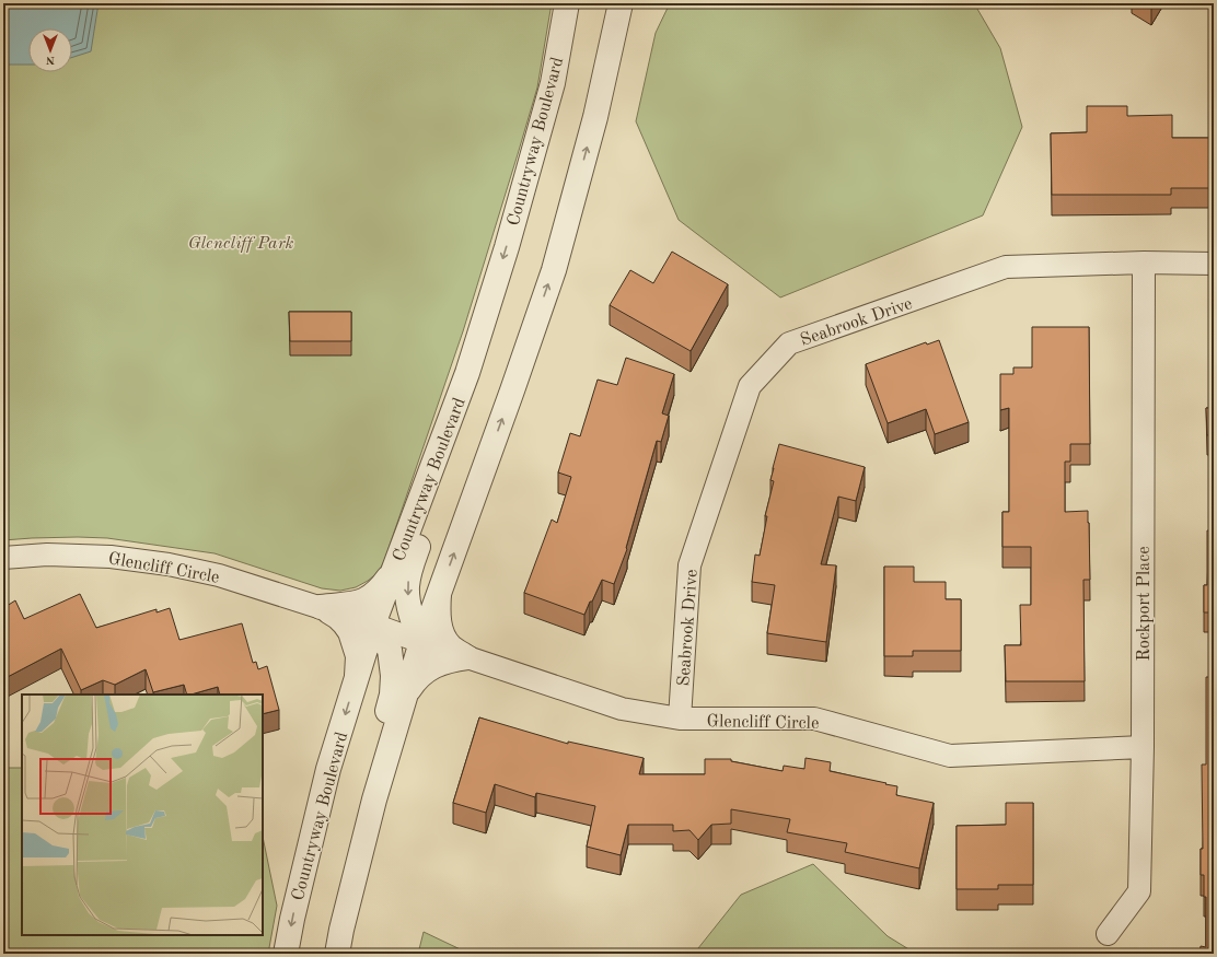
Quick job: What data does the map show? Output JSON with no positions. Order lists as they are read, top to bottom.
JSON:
{
  "streets": {
    "street": [
      "Countryway Boulevard",
      "Seabrook Drive",
      "Glencliff Circle",
      "Rockport Place"
    ]
  },
  "crossings": [
    ["Countryway Boulevard", "Glencliff Circle"],
    ["Seabrook Drive", "Glencliff Circle"],
    ["Seabrook Drive", "Rockport Place"],
    ["Glencliff Circle", "Rockport Place"]
  ],
  "parks": ["Glencliff Park"],
  "north": "bottom"
}
